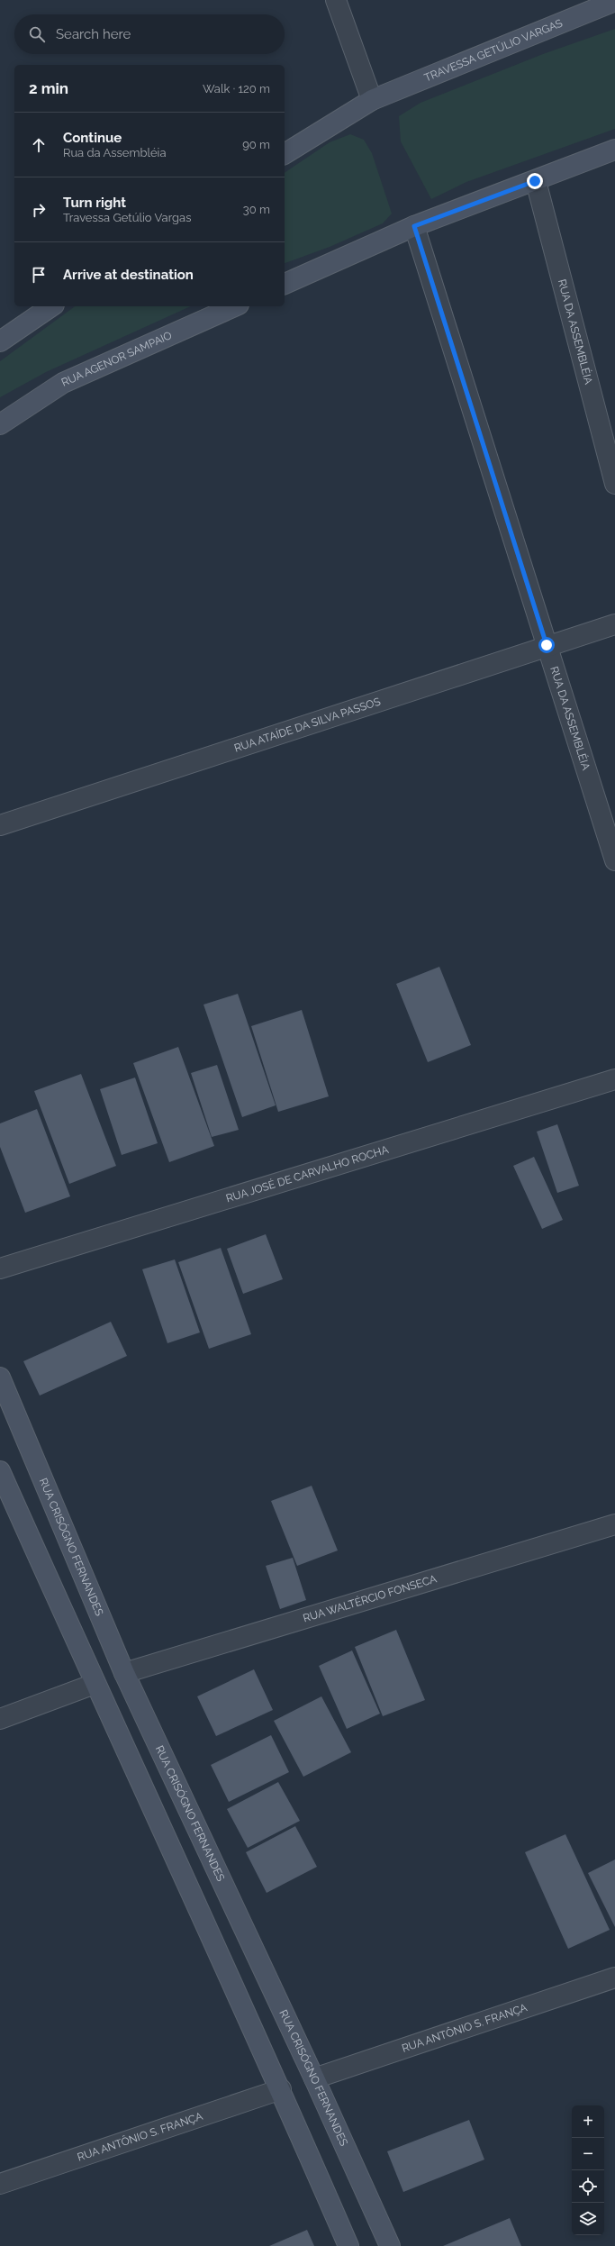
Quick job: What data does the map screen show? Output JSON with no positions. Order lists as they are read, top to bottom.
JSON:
{
  "streets": {
    "street": [
      "TRAVESSA GETÚLIO VARGAS",
      "RUA DA ASSEMBLÉIA",
      "RUA AGENOR SAMPAIO",
      "RUA ATAÍDE DA SILVA PASSOS",
      "RUA JOSÉ DE CARVALHO ROCHA",
      "RUA CRISÓGNO FERNANDES",
      "RUA WALTÉRCIO FONSECA",
      "RUA ANTÔNIO S. FRANÇA"
    ]
  },
  "crossings": [
    ["RUA DA ASSEMBLÉIA", "RUA ATAÍDE DA SILVA PASSOS"],
    ["RUA CRISÓGNO FERNANDES", "RUA WALTÉRCIO FONSECA"],
    ["RUA CRISÓGNO FERNANDES", "RUA ANTÔNIO S. FRANÇA"]
  ],
  "page": {
    "search": "Search here",
    "heading": ["2 min", "Walk · 120 m"],
    "list": [
      ["Continue", "Rua da Assembléia", "90 m"],
      ["Turn right", "Travessa Getúlio Vargas", "30 m"],
      "Arrive at destination"
    ],
    "map_buttons": ["+", "−"]
  }
}
